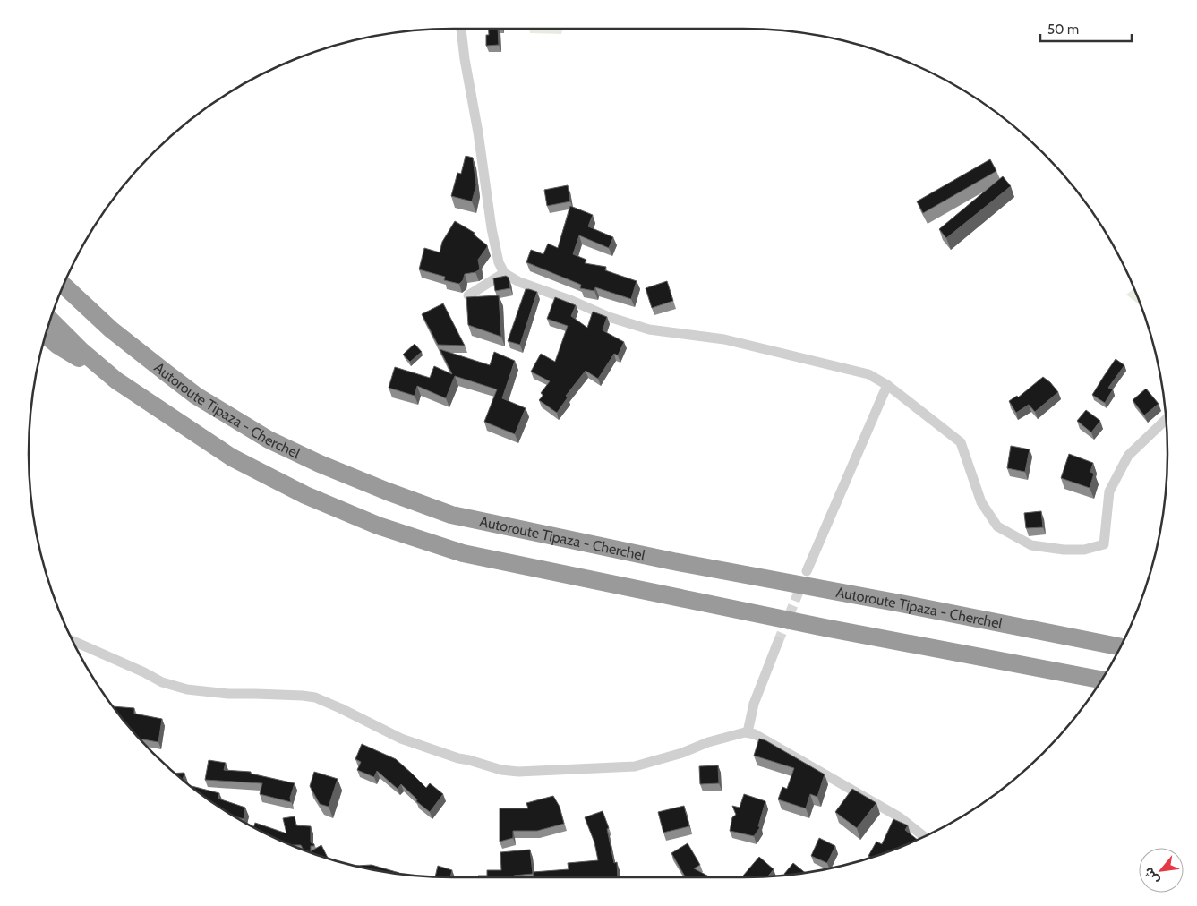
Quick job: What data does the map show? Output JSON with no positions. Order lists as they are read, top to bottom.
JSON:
{
  "streets": {
    "highway": ["Autoroute Tipaza - Cherchel"]
  },
  "scale_bar": "50 m",
  "north": "bottom left"
}
